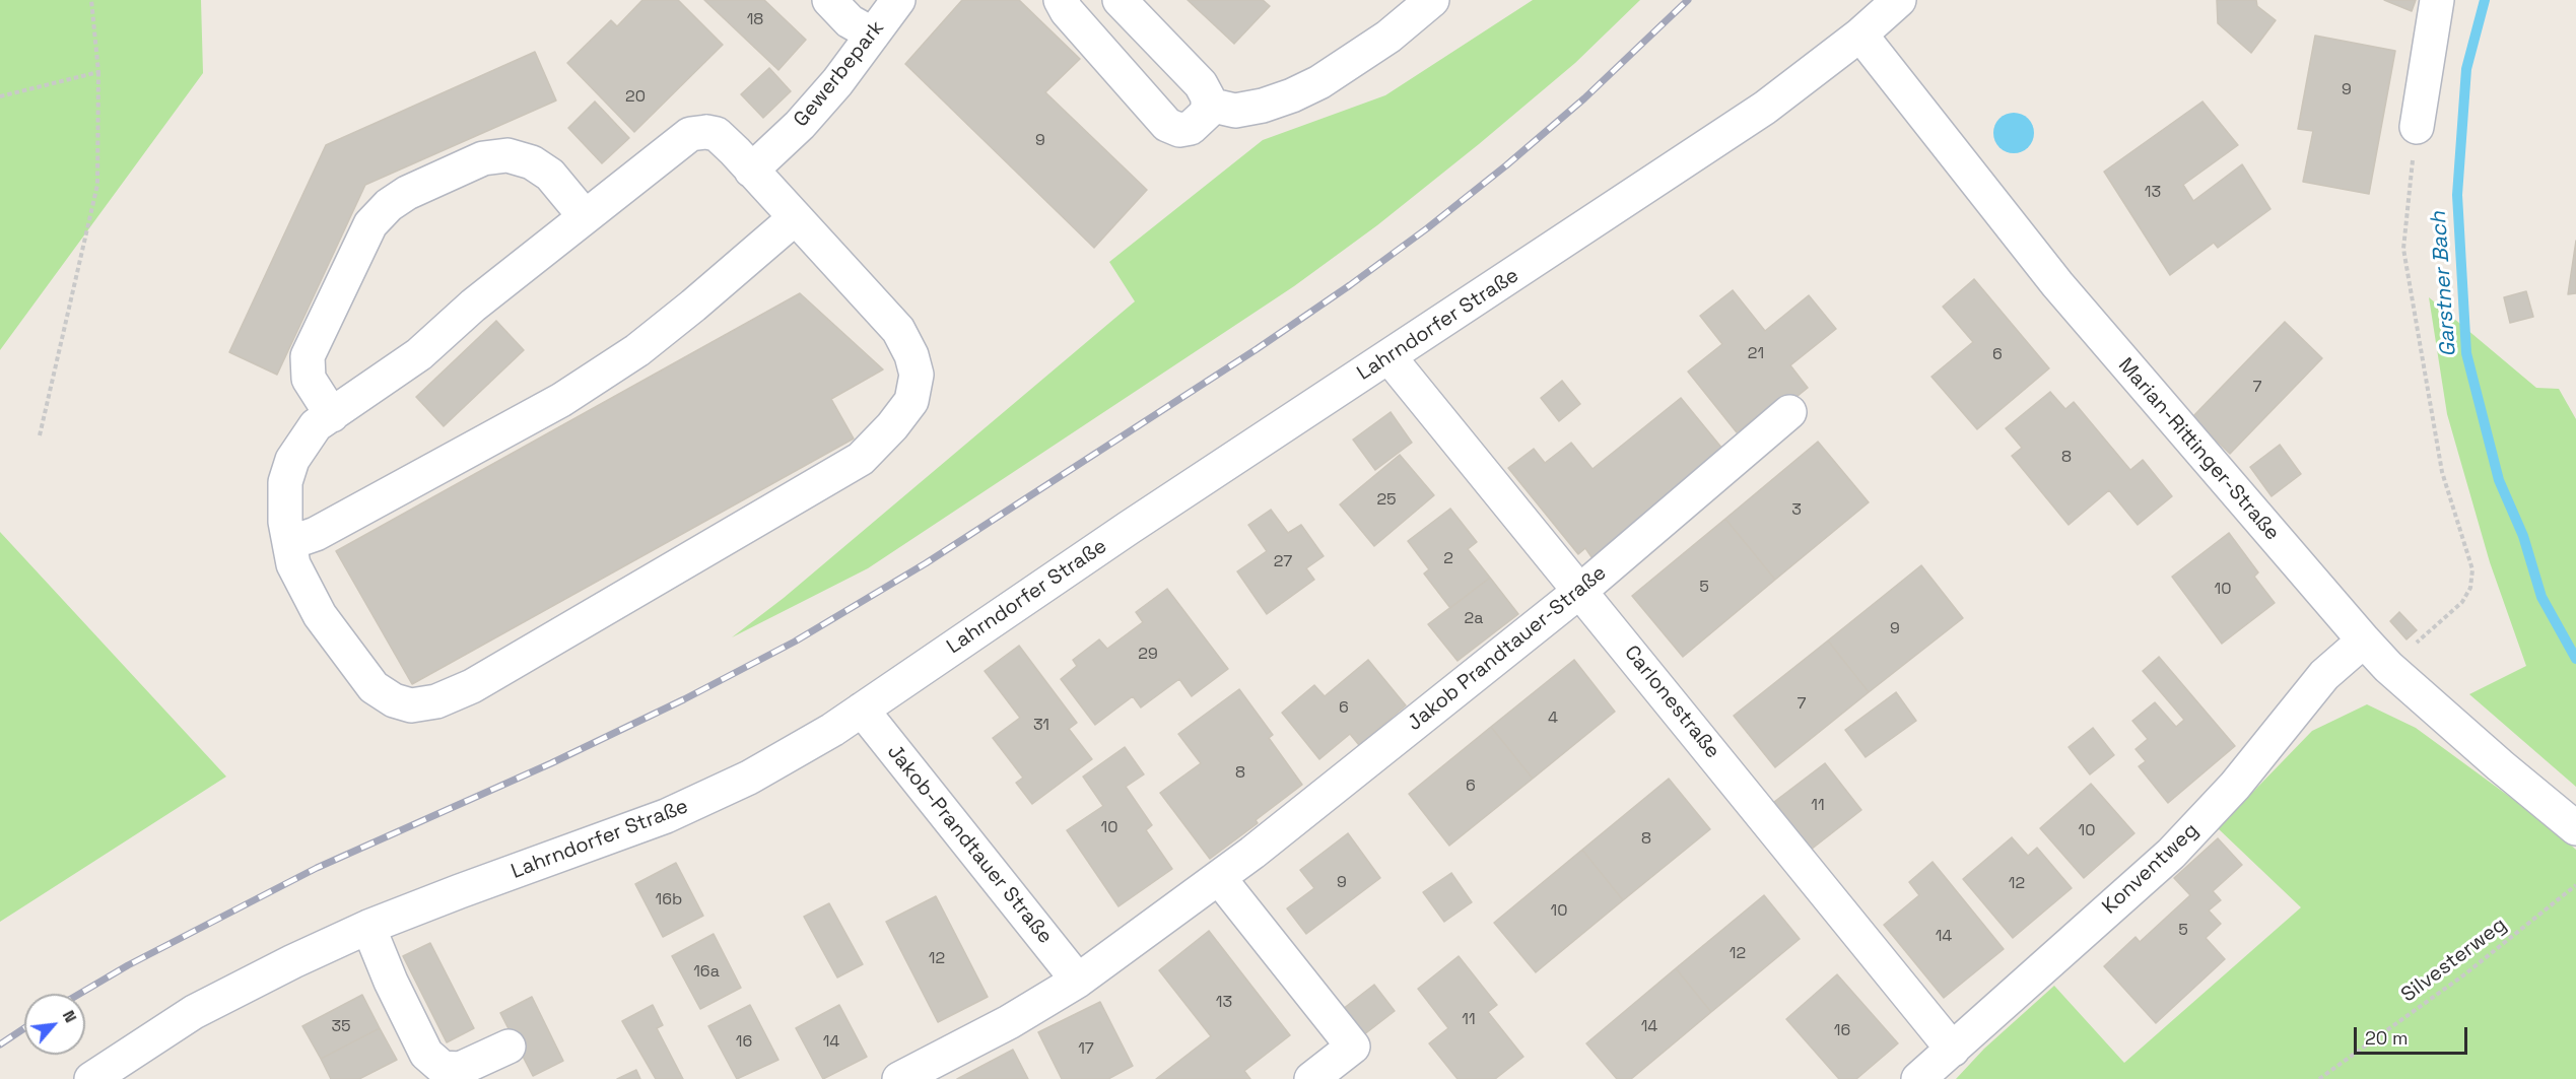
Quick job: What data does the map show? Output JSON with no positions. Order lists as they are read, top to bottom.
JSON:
{
  "streets": {
    "street": [
      "Gewerbepark",
      "Lahrndorfer Straße",
      "Marian-Rittinger-Straße",
      "Jakob Prandtauer-Straße",
      "Carlonestraße",
      "Jakob-Prandtauer Straße",
      "Konventweg"
    ],
    "path": ["Silvesterweg"]
  },
  "crossings": [
    ["Lahrndorfer Straße", "Marian-Rittinger-Straße"],
    ["Lahrndorfer Straße", "Carlonestraße"],
    ["Lahrndorfer Straße", "Jakob-Prandtauer Straße"],
    ["Marian-Rittinger-Straße", "Konventweg"],
    ["Jakob Prandtauer-Straße", "Carlonestraße"],
    ["Jakob Prandtauer-Straße", "Jakob-Prandtauer Straße"],
    ["Carlonestraße", "Konventweg"]
  ],
  "water": ["Garstner Bach"],
  "house_numbers": [
    "18",
    "9",
    "20",
    "9",
    "13",
    "21",
    "6",
    "7",
    "8",
    "25",
    "3",
    "2",
    "27",
    "5",
    "10",
    "2a",
    "9",
    "29",
    "7",
    "6",
    "4",
    "31",
    "8",
    "6",
    "11",
    "10",
    "10",
    "8",
    "9",
    "12",
    "16b",
    "10",
    "5",
    "14",
    "12",
    "12",
    "16a",
    "13",
    "11",
    "35",
    "14",
    "16",
    "16",
    "14",
    "17"
  ],
  "scale_bar": "20 m",
  "north": "top right"
}
